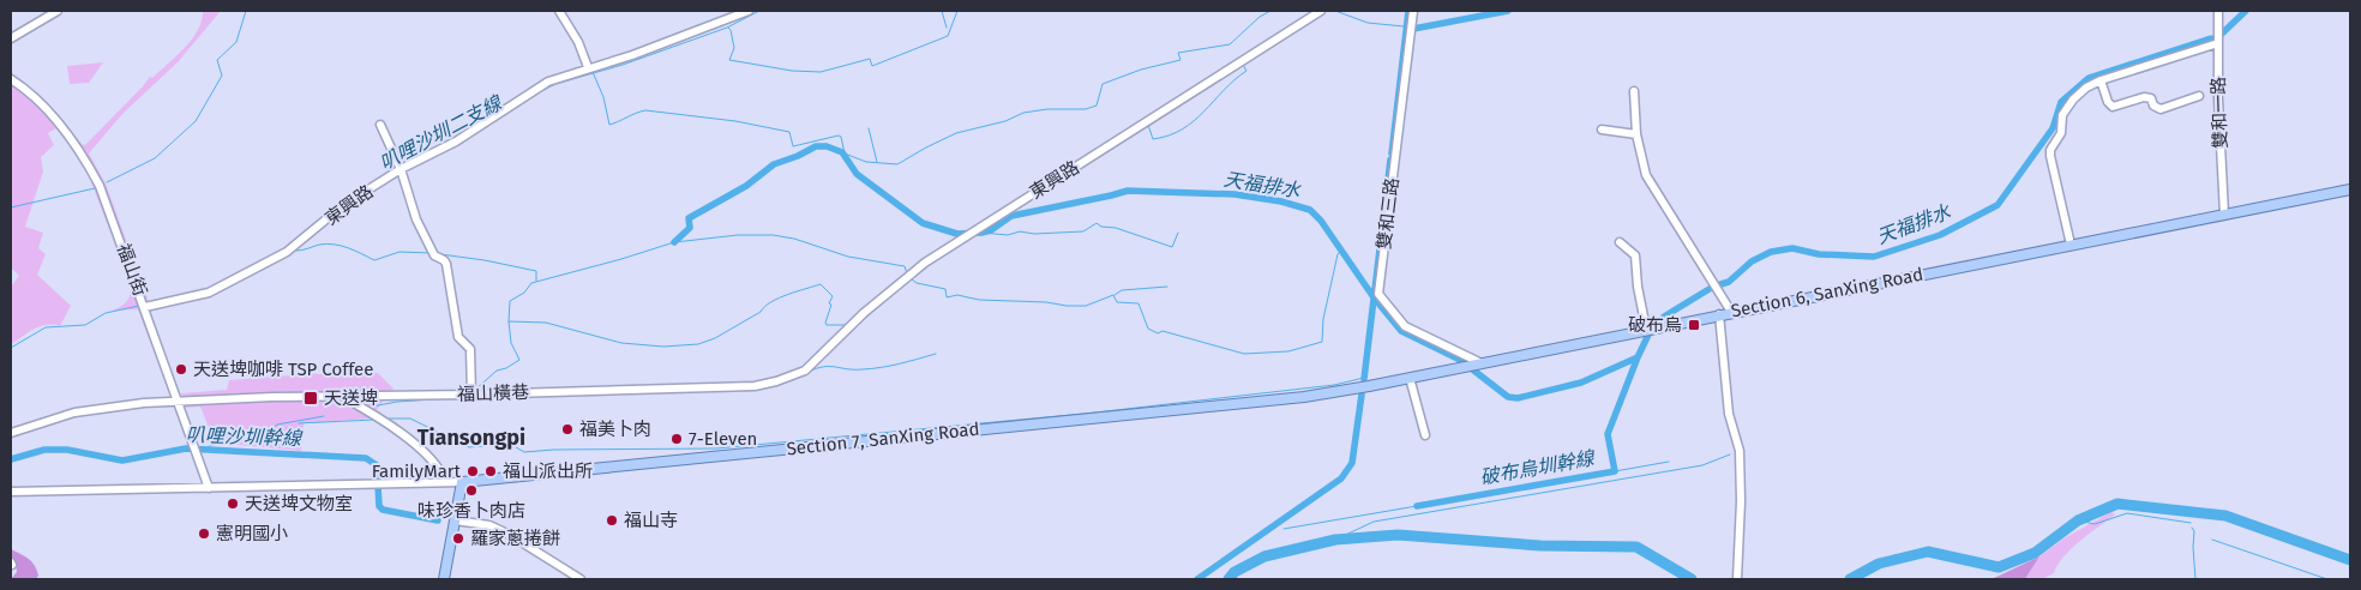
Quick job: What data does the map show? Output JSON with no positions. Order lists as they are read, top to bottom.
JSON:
{
  "streets": {
    "main road": ["Section 6, SanXing Road", "Section 7, SanXing Road"],
    "street": [
      "雙和一路",
      "東興路",
      "雙和三路",
      "福山街",
      "福山橫巷"
    ]
  },
  "crossings": [
    ["雙和一路", "Section 6, SanXing Road"],
    ["東興路", "福山街"],
    ["東興路", "福山橫巷"],
    ["雙和三路", "Section 6, SanXing Road"],
    ["福山街", "福山橫巷"],
    ["Section 6, SanXing Road", "Section 7, SanXing Road"]
  ],
  "districts": ["Tiansongpi"],
  "water": [
    "叭哩沙圳二支線",
    "天福排水",
    "叭哩沙圳幹線",
    "破布烏圳幹線"
  ],
  "places": {
    "transit": ["破布烏", "天送埤"],
    "other": [
      "天送埤咖啡 TSP Coffee",
      "福美卜肉",
      "7-Eleven",
      "FamilyMart",
      "福山派出所",
      "味珍香卜肉店",
      "天送埤文物室",
      "福山寺",
      "憲明國小",
      "羅家蔥捲餅"
    ]
  }
}
